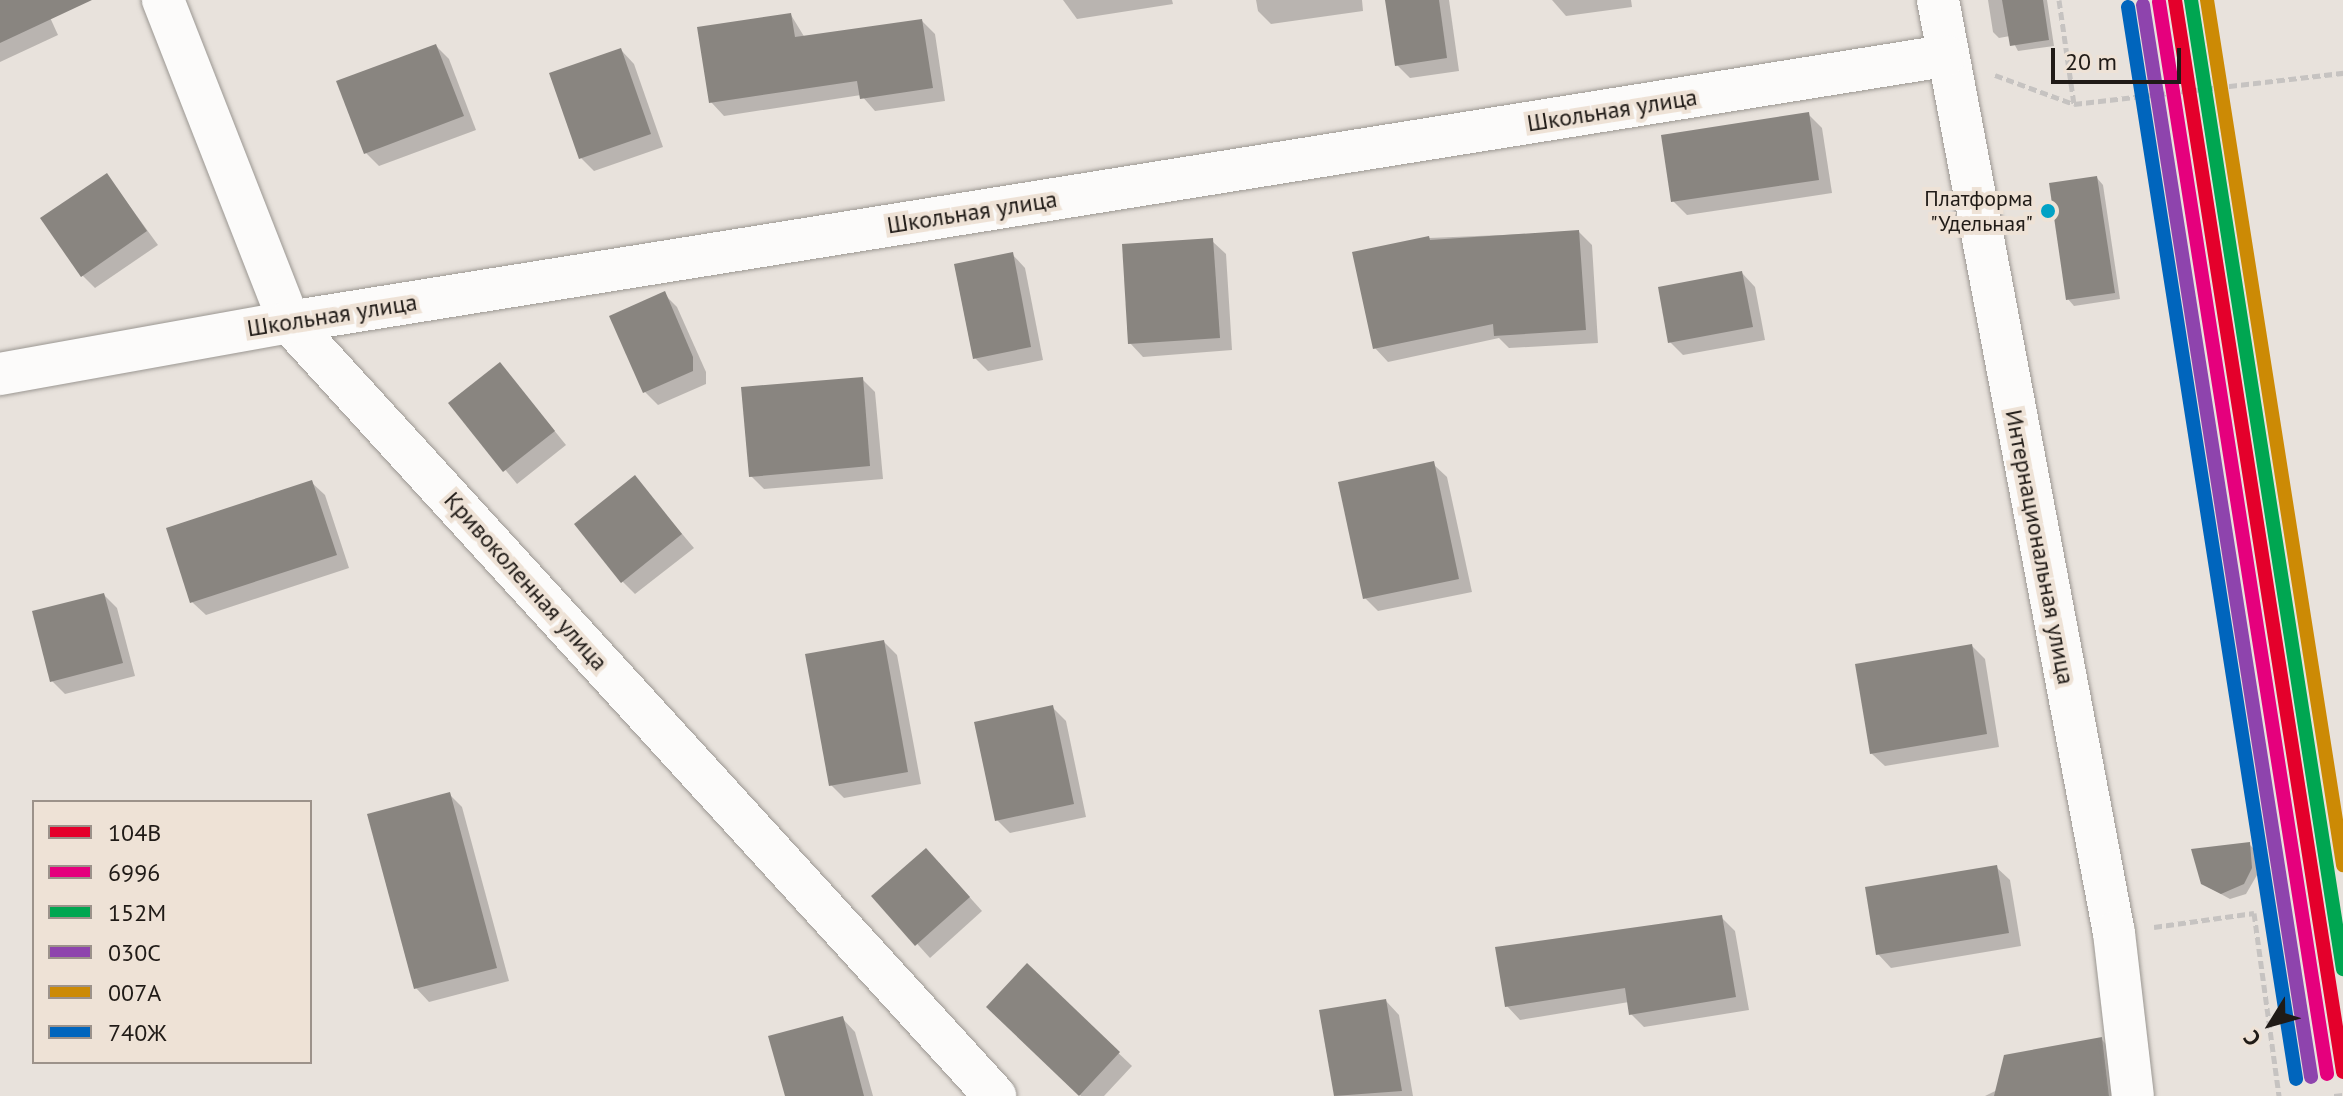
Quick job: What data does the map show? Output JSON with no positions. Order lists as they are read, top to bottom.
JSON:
{
  "streets": {
    "street": ["Школьная улица", "Интернациональная улица", "Кривоколенная улица"]
  },
  "crossings": [
    ["Школьная улица", "Интернациональная улица"],
    ["Школьная улица", "Кривоколенная улица"]
  ],
  "places": ["Платформа \"Удельная\""],
  "lines": [
    "transit line 104В",
    "transit line 152М",
    "transit line 007А",
    "transit line 6996",
    "transit line 030C",
    "transit line 740Ж"
  ],
  "legend": [
    "104В",
    "6996",
    "152М",
    "030C",
    "007А",
    "740Ж"
  ],
  "scale_bar": "20 m",
  "north": "bottom left"
}
